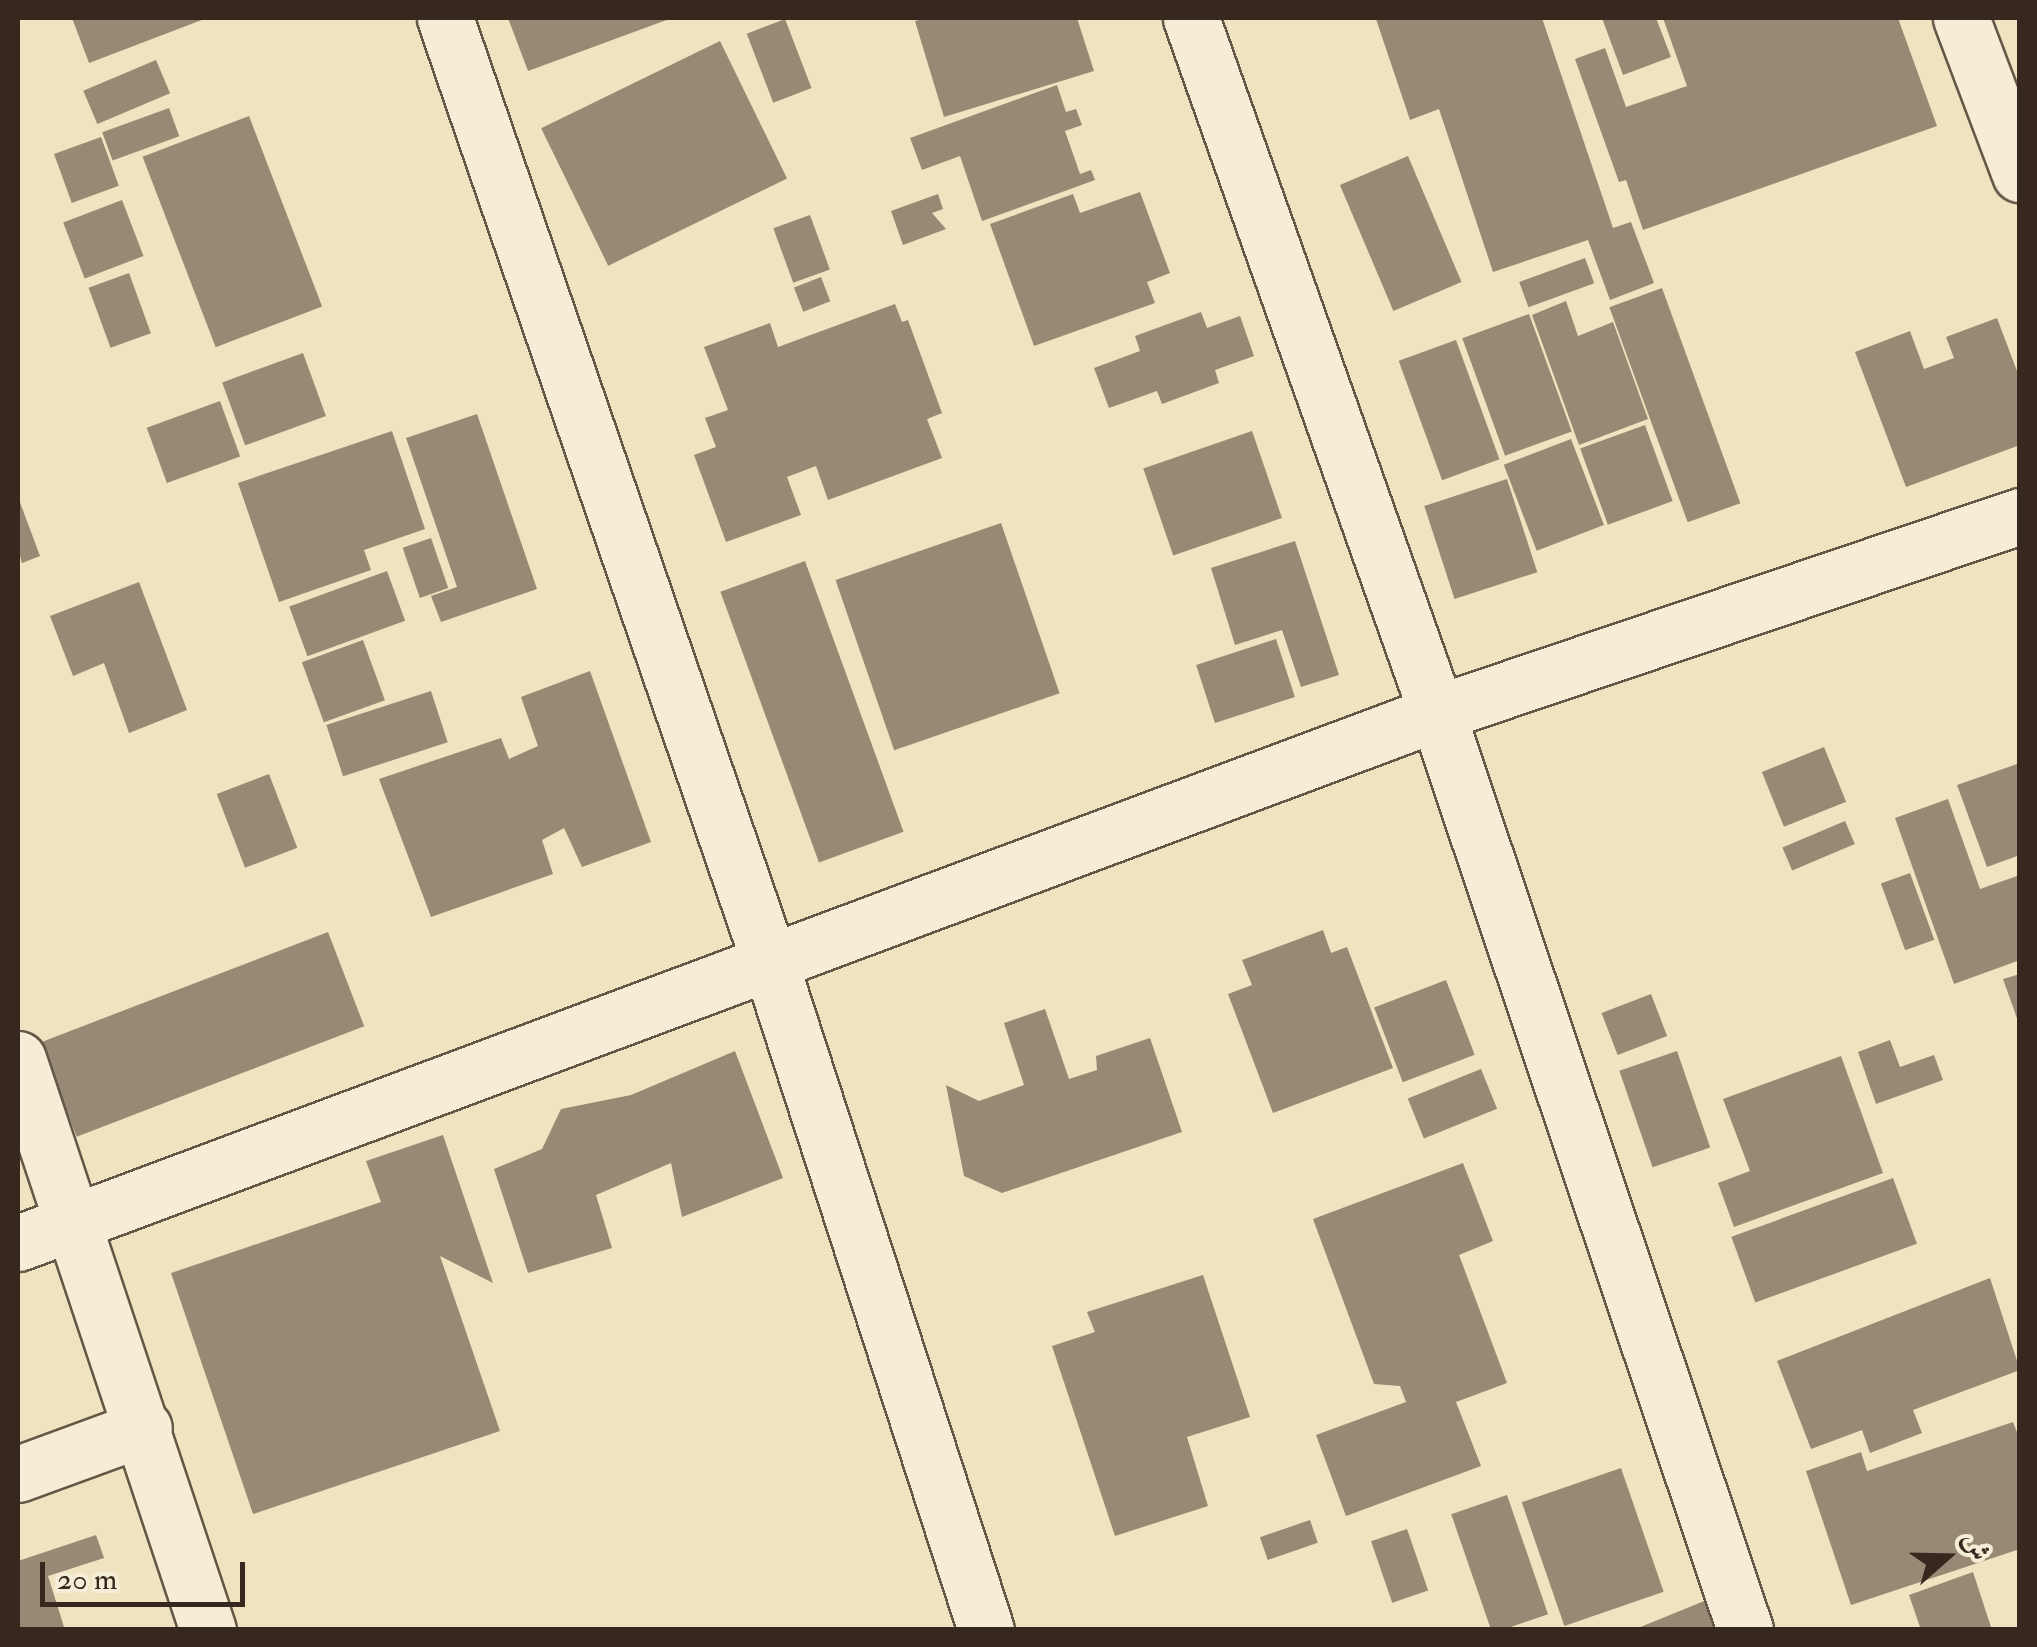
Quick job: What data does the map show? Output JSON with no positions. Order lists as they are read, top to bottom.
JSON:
{
  "scale_bar": "20 m",
  "north": "right"
}
